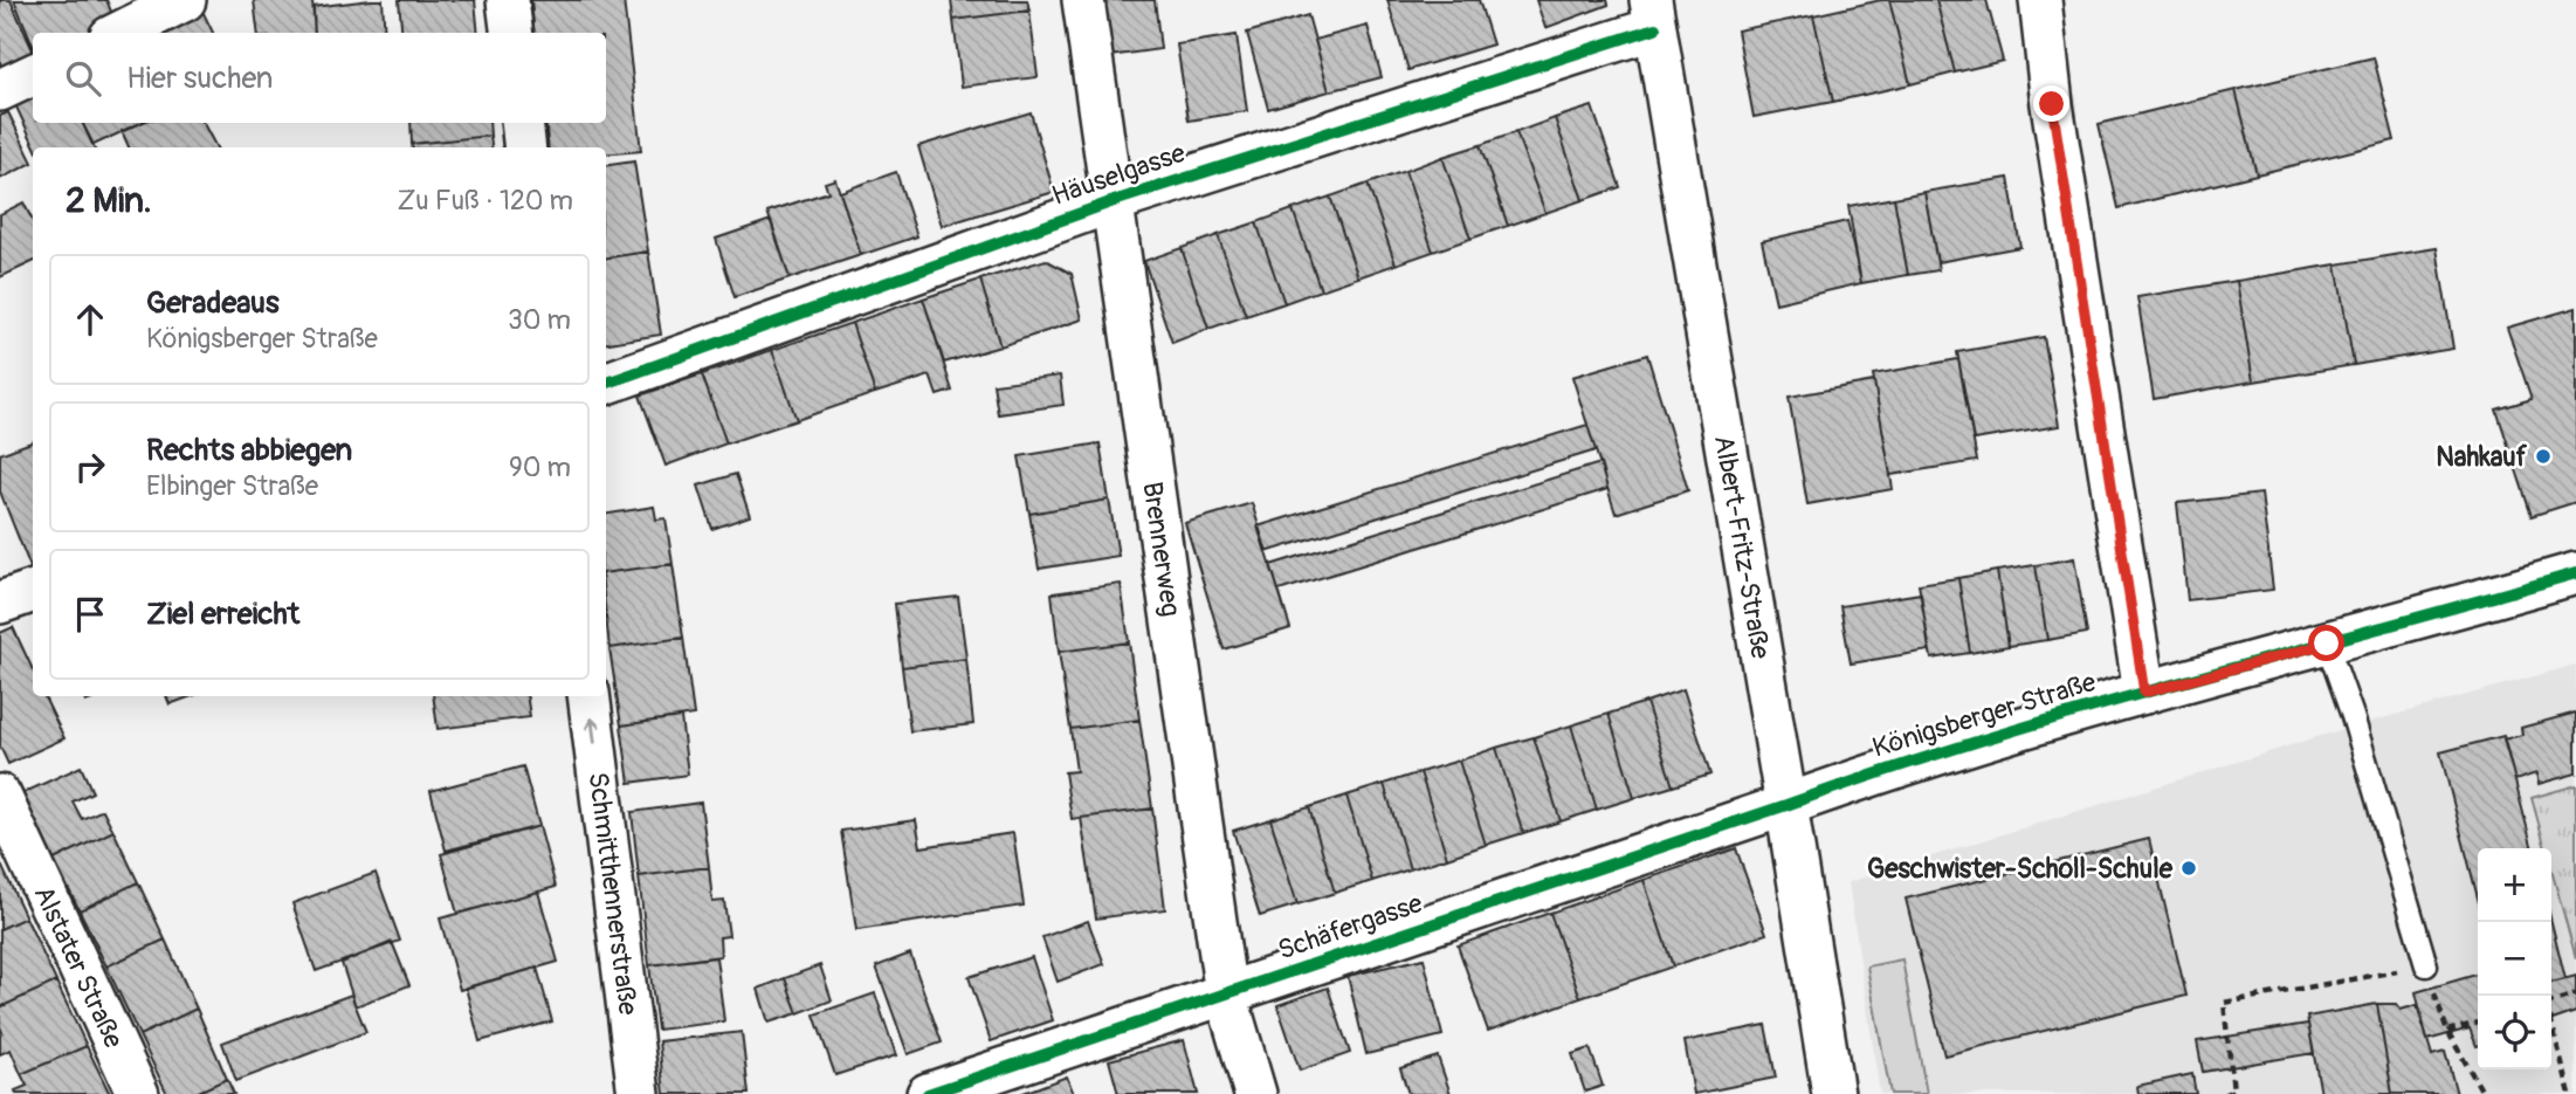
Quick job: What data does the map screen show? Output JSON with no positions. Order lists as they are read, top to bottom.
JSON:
{
  "streets": {
    "street": [
      "Häuselgasse",
      "Albert-Fritz-Straße",
      "Brennerweg",
      "Königsberger Straße",
      "Schmitthennerstraße",
      "Schäfergasse",
      "Alstater Straße"
    ]
  },
  "crossings": [
    ["Häuselgasse", "Albert-Fritz-Straße"],
    ["Häuselgasse", "Brennerweg"],
    ["Albert-Fritz-Straße", "Königsberger Straße"],
    ["Albert-Fritz-Straße", "Schäfergasse"],
    ["Brennerweg", "Schäfergasse"],
    ["Königsberger Straße", "Schäfergasse"]
  ],
  "one_way": ["Schmitthennerstraße"],
  "places": ["Nahkauf", "Geschwister-Scholl-Schule"],
  "page": {
    "search": "Hier suchen",
    "heading": ["2 Min.", "Zu Fuß · 120 m"],
    "list": [
      ["Geradeaus", "Königsberger Straße", "30 m"],
      ["Rechts abbiegen", "Elbinger Straße", "90 m"],
      "Ziel erreicht"
    ],
    "map_buttons": ["+", "−"]
  }
}
